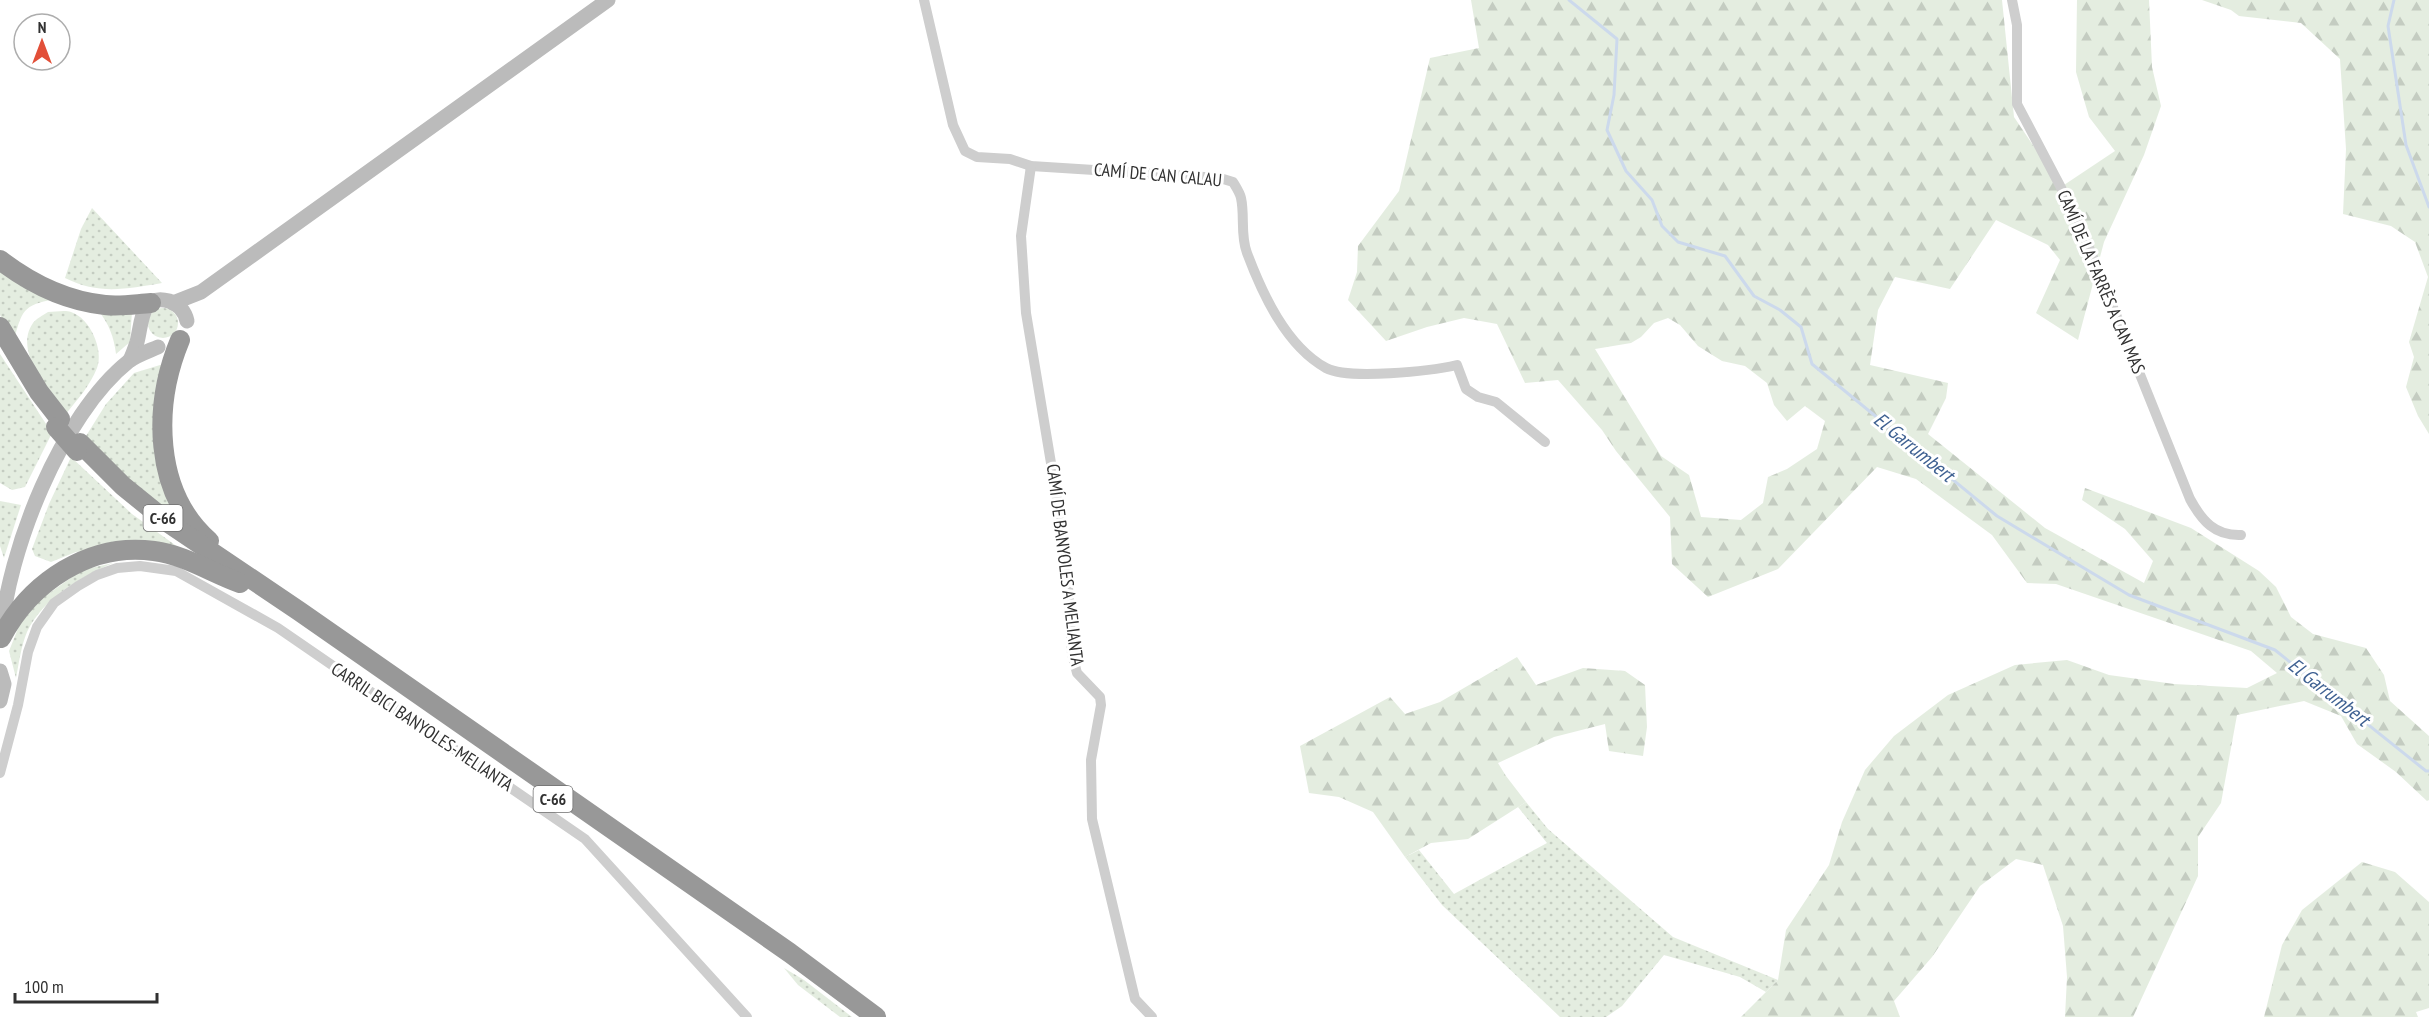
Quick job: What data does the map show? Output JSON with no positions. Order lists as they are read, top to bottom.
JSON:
{
  "streets": {
    "highway": ["C-66"],
    "street": [
      "CAMÍ DE CAN CALAU",
      "CAMÍ DE LA FARRÈS A CAN MAS",
      "CAMÍ DE BANYOLES A MELIANTA",
      "CARRIL BICI BANYOLES-MELIANTA"
    ]
  },
  "crossings": [
    ["CAMÍ DE CAN CALAU", "CAMÍ DE BANYOLES A MELIANTA"]
  ],
  "water": ["El Garrumbert"],
  "scale_bar": "100 m",
  "north": "top"
}
